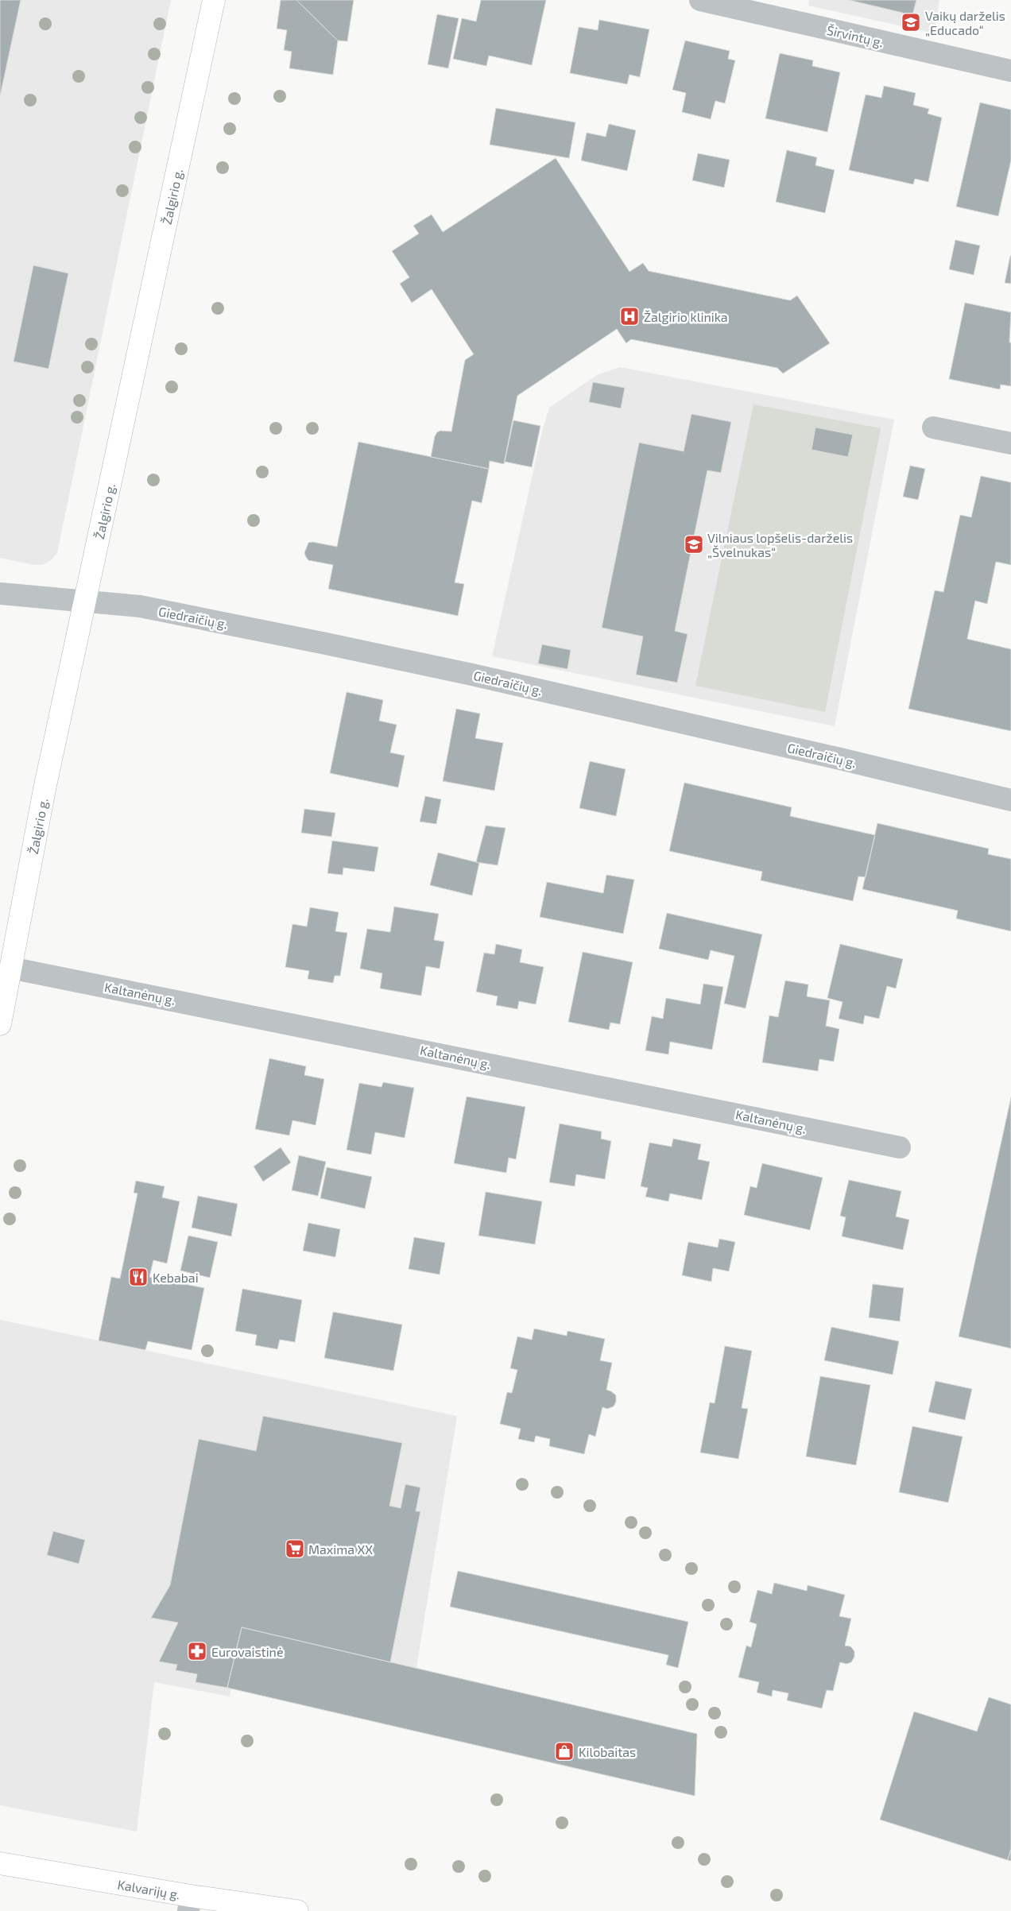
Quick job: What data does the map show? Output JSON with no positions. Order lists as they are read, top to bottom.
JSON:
{
  "streets": {
    "main road": ["Žalgirio g.", "Kalvarijų g."],
    "street": ["Širvintų g.", "Giedraičių g.", "Kaltanėnų g."]
  },
  "crossings": [
    ["Žalgirio g.", "Giedraičių g."],
    ["Žalgirio g.", "Kaltanėnų g."]
  ],
  "places": {
    "school or university": ["Vaikų darželis „Educado“", "Vilniaus lopšelis-darželis „Švelnukas“"],
    "hospital": ["Žalgirio klinika"],
    "restaurant": ["Kebabai"],
    "supermarket": ["Maxima XX"],
    "pharmacy": ["Eurovaistinė"],
    "shop": ["Kilobaitas"]
  }
}
